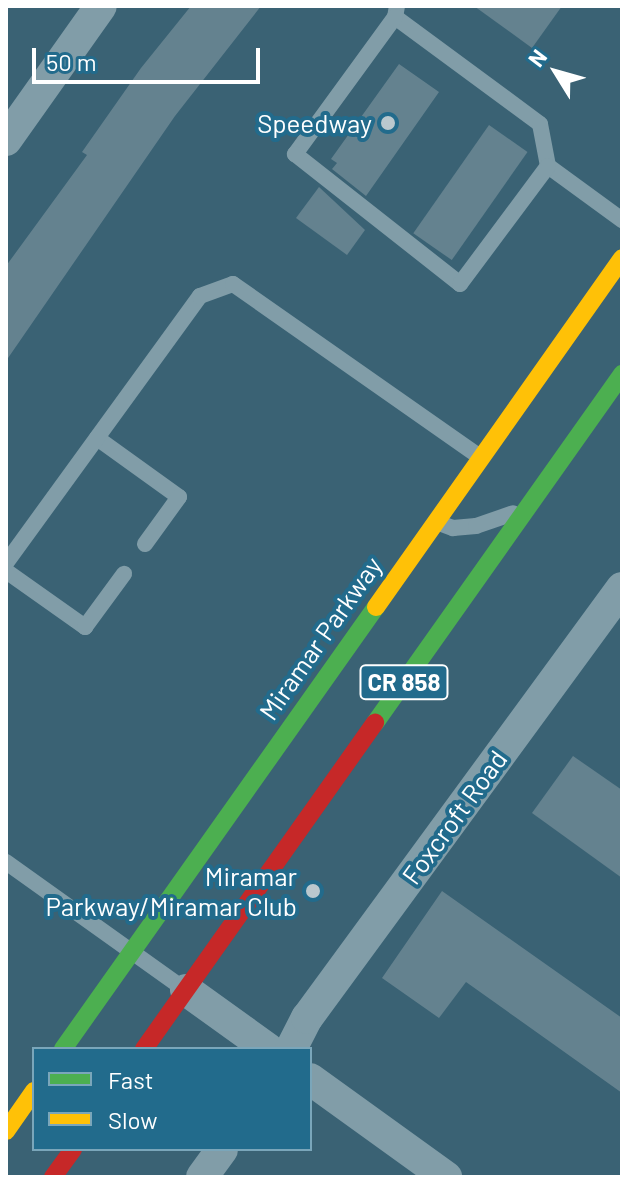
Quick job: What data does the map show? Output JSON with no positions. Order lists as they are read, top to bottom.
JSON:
{
  "streets": {
    "main road": ["Miramar Parkway", "CR 858"],
    "street": ["Foxcroft Road"]
  },
  "places": ["Speedway", "Miramar Parkway/Miramar Club"],
  "legend": ["Fast", "Slow"],
  "scale_bar": "50 m",
  "north": "top left"
}
